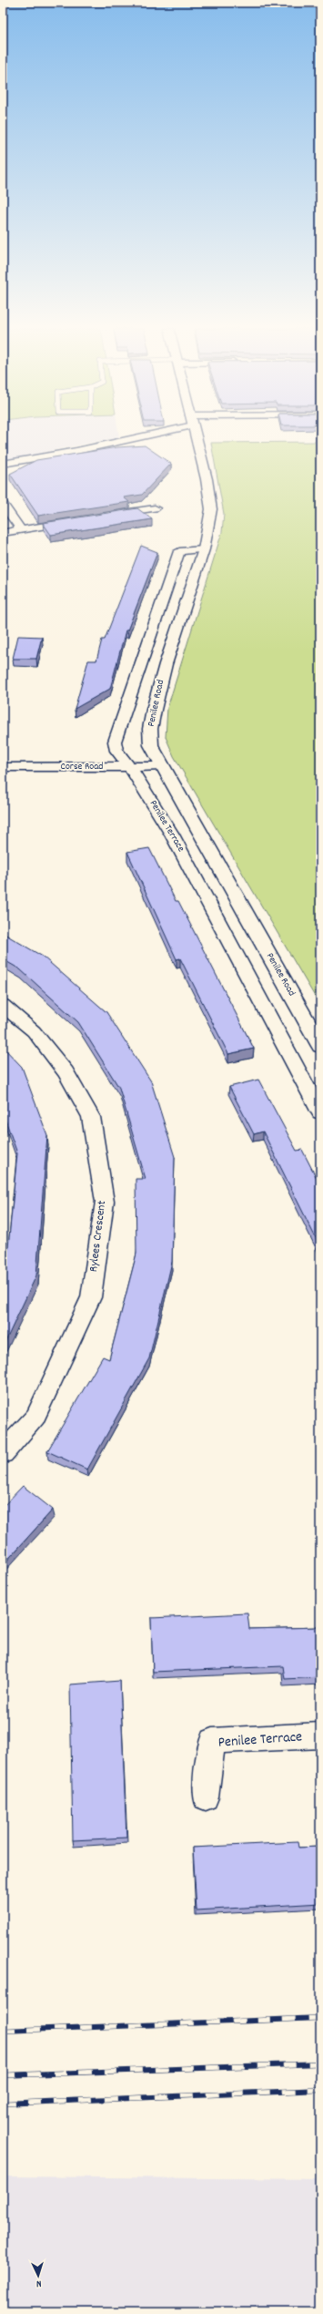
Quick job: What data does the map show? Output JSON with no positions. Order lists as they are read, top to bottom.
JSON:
{
  "streets": {
    "street": [
      "Penilee Road",
      "Corse Road",
      "Penilee Terrace",
      "Rylees Crescent"
    ]
  },
  "crossings": [
    ["Penilee Road", "Corse Road"],
    ["Penilee Road", "Penilee Terrace"],
    ["Corse Road", "Penilee Terrace"]
  ],
  "north": "bottom"
}
